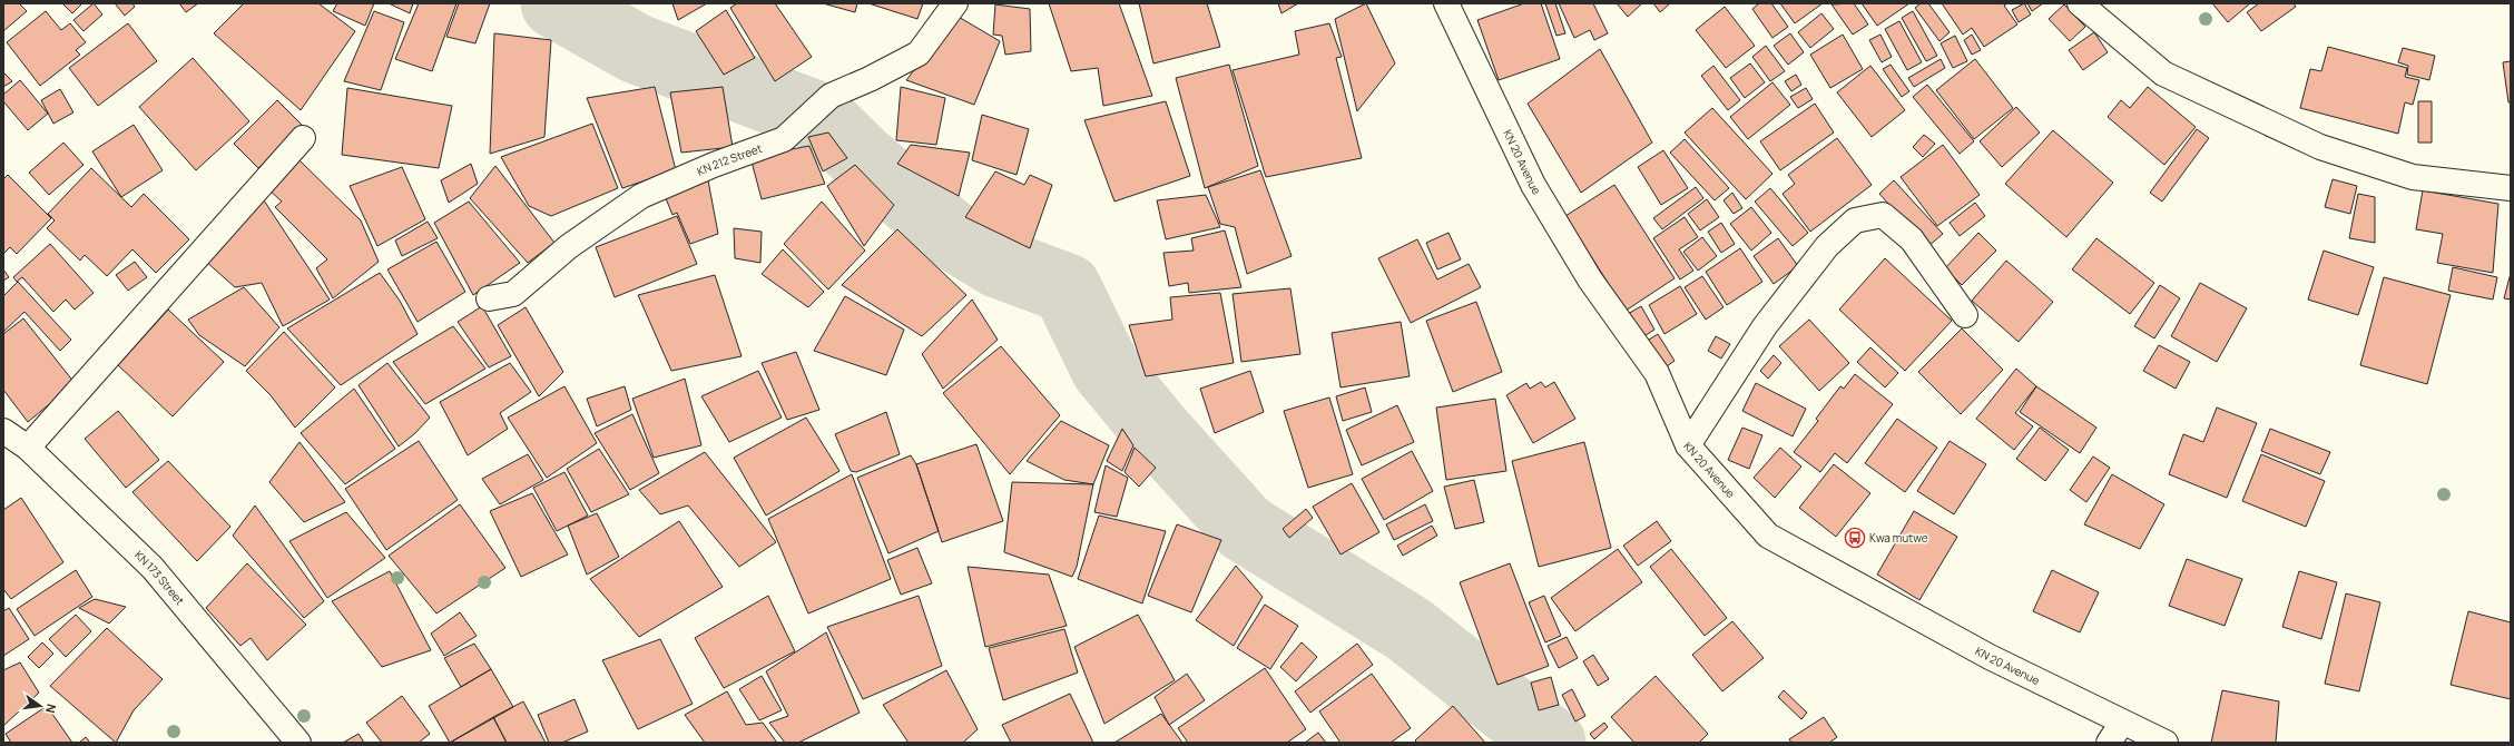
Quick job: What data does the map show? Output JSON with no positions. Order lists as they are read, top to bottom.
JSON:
{
  "streets": {
    "street": ["KN 212 Street", "KN 20 Avenue", "KN 173 Street"]
  },
  "places": {
    "bus stop": ["Kwa mutwe"]
  },
  "north": "right"
}
